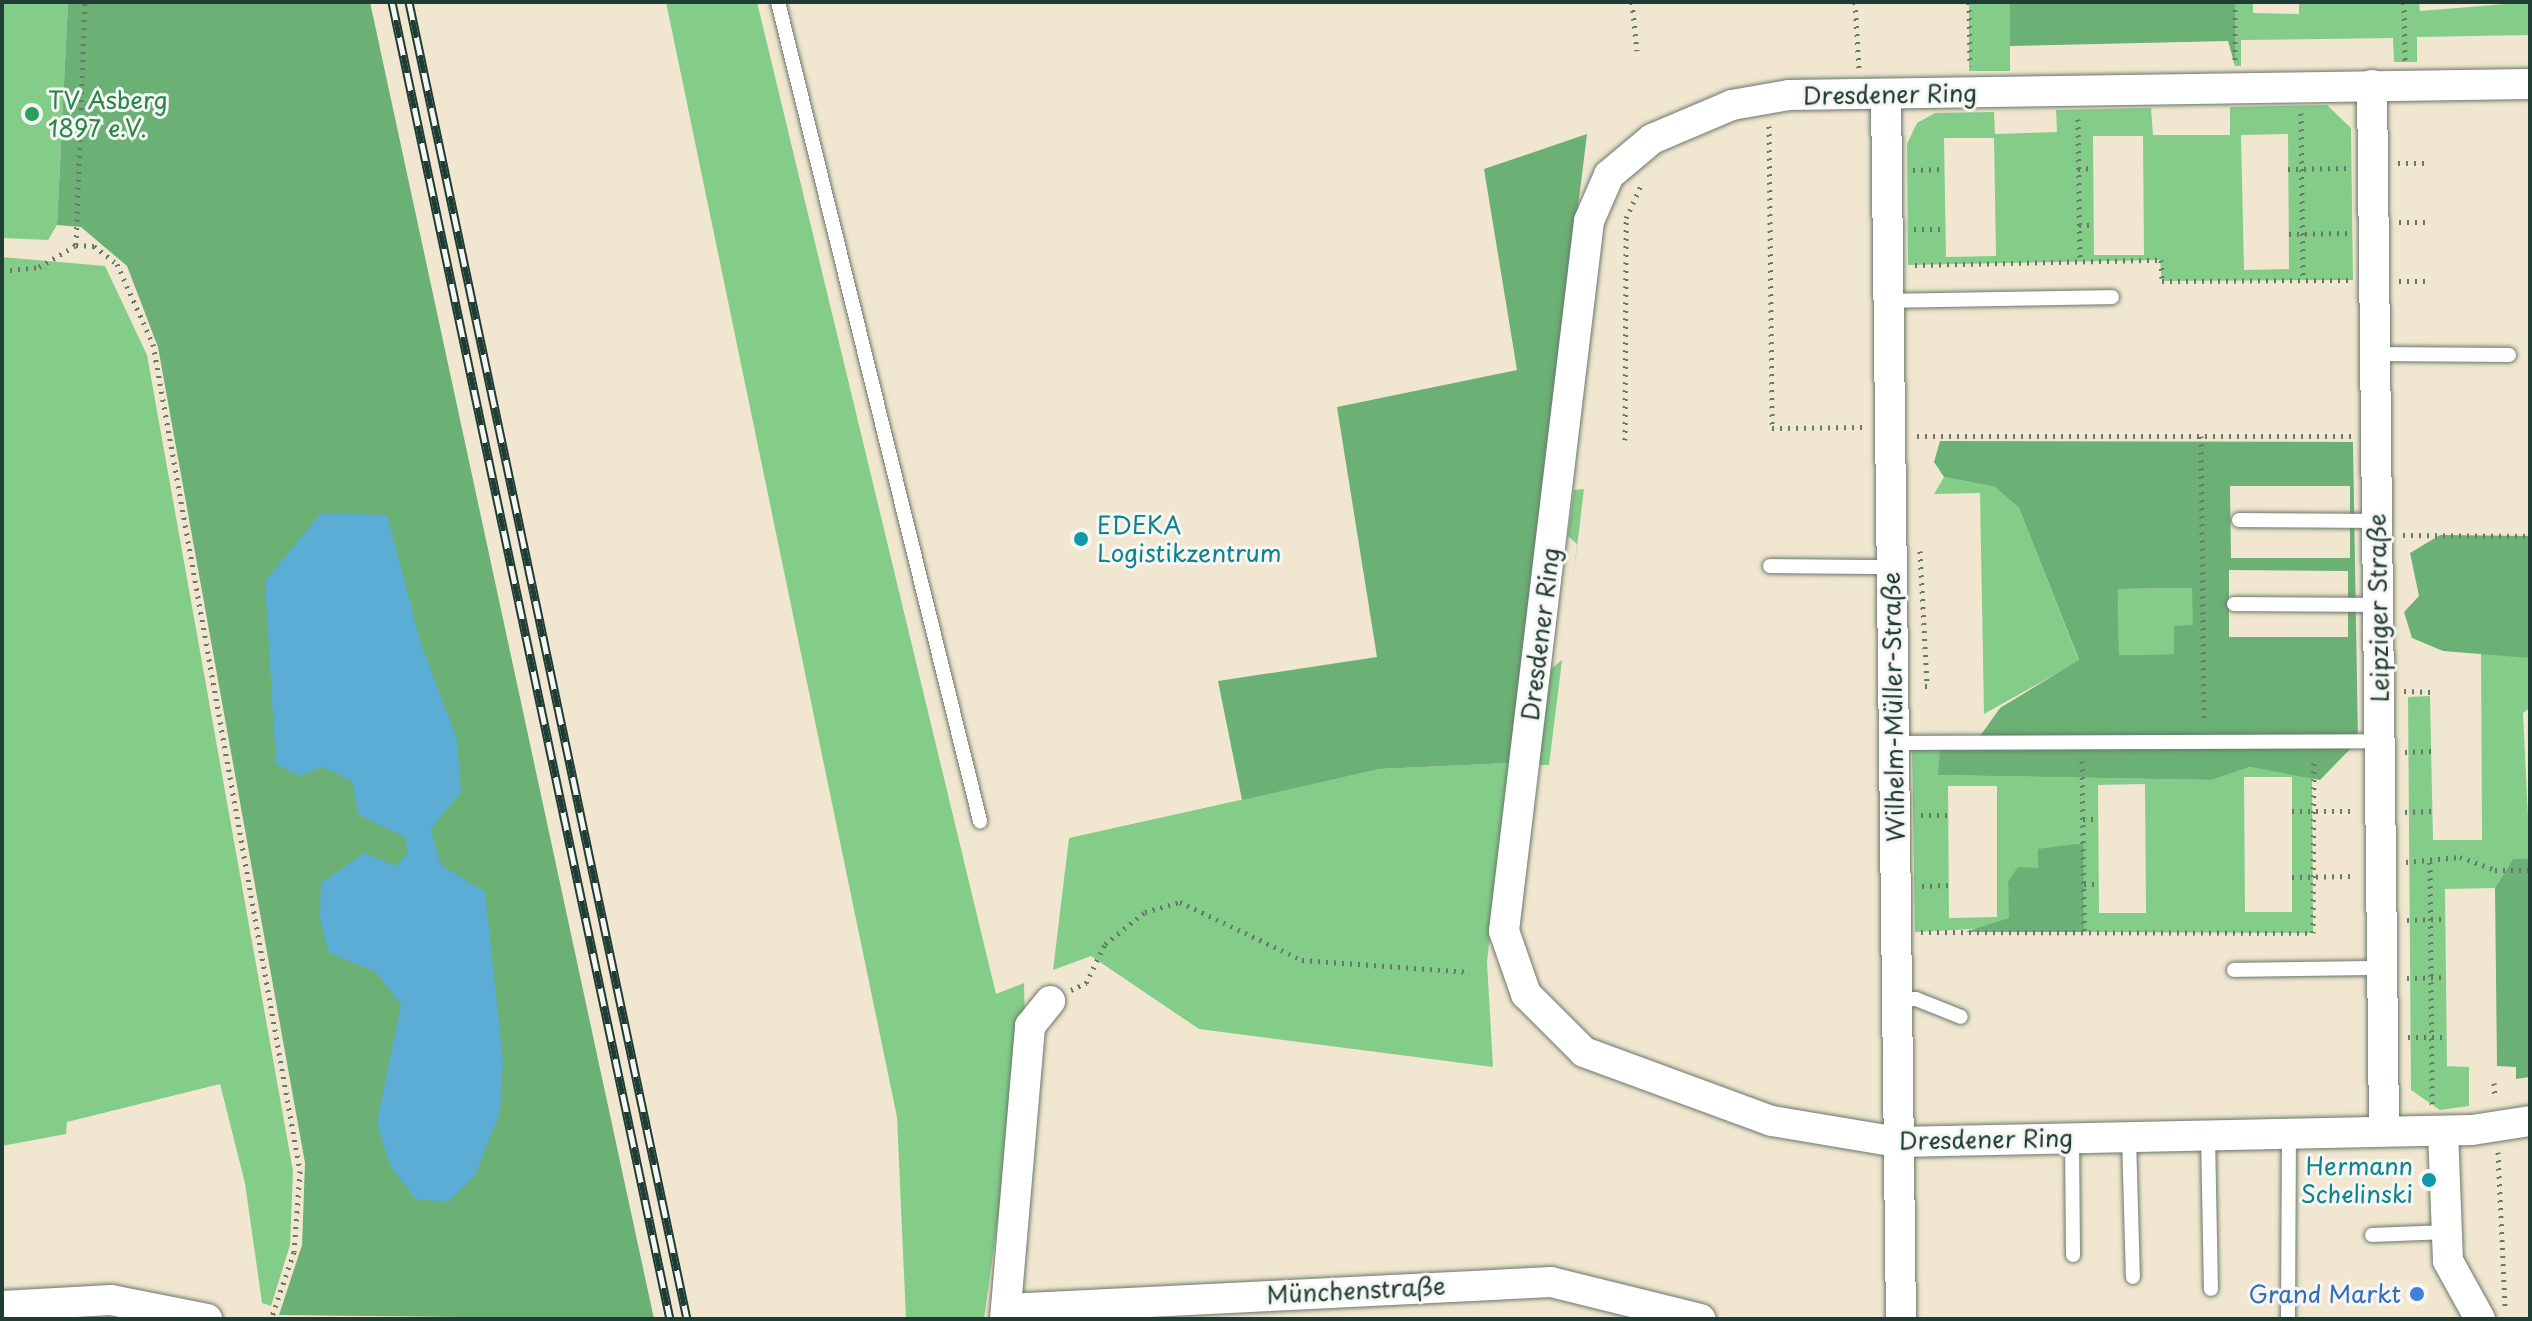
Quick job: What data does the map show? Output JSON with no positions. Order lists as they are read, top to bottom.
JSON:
{
  "streets": {
    "street": [
      "Dresdener Ring",
      "Leipziger Straße",
      "Wilhelm-Müller-Straße",
      "Münchenstraße"
    ]
  },
  "crossings": [
    ["Dresdener Ring", "Leipziger Straße"],
    ["Dresdener Ring", "Wilhelm-Müller-Straße"]
  ],
  "places": [
    "TV Asberg 1897 e.V.",
    "EDEKA Logistikzentrum",
    "Hermann Schelinski",
    "Grand Markt"
  ]
}
